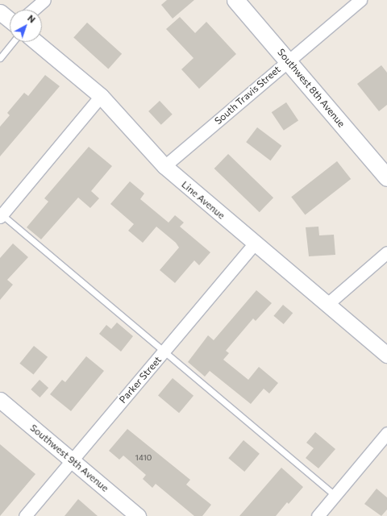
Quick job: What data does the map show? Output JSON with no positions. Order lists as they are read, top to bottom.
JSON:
{
  "streets": {
    "main road": ["Southwest 8th Avenue"],
    "street": [
      "South Travis Street",
      "Line Avenue",
      "Parker Street",
      "Southwest 9th Avenue"
    ]
  },
  "crossings": [
    ["Southwest 8th Avenue", "South Travis Street"],
    ["South Travis Street", "Line Avenue"],
    ["Line Avenue", "Parker Street"],
    ["Parker Street", "Southwest 9th Avenue"]
  ],
  "house_numbers": ["1410"],
  "north": "top right"
}
